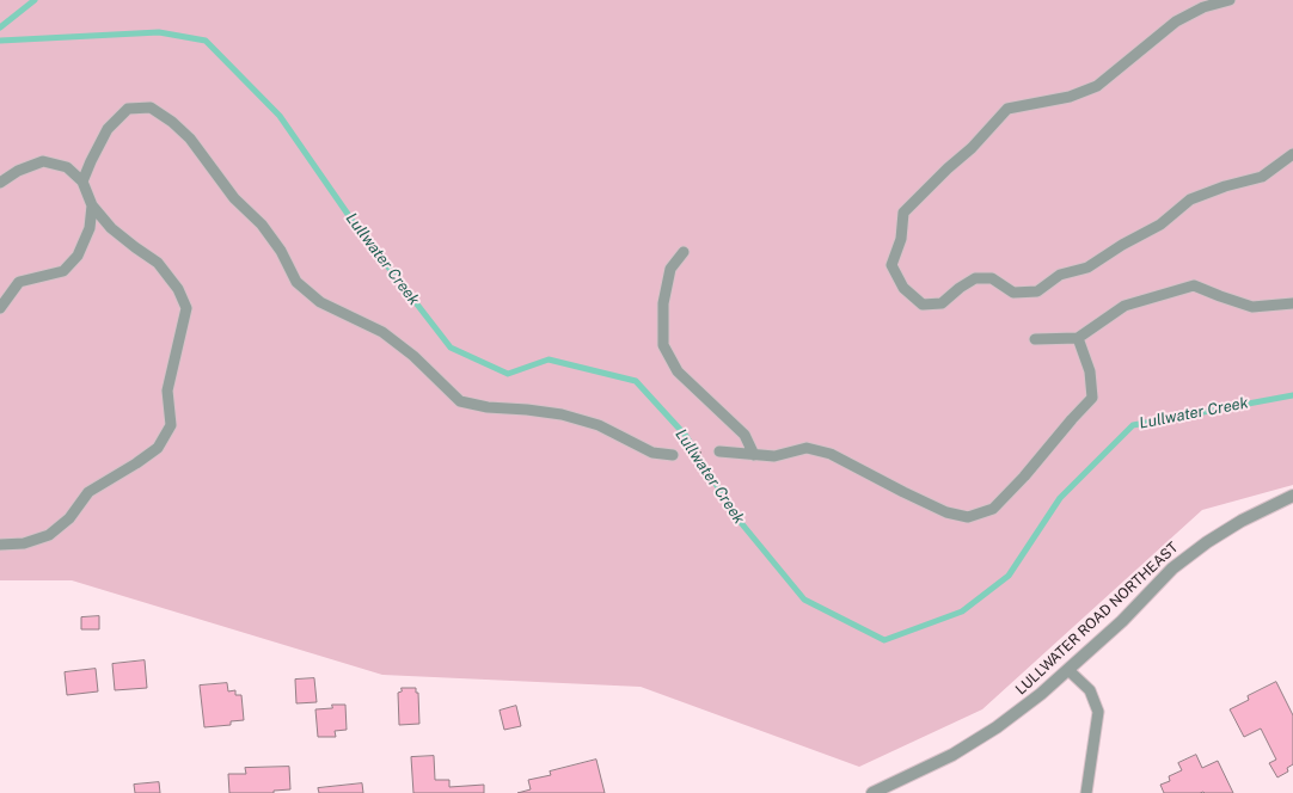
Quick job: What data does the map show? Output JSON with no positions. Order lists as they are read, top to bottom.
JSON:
{
  "streets": {
    "street": ["LULLWATER ROAD NORTHEAST"]
  },
  "water": ["Lullwater Creek"]
}
